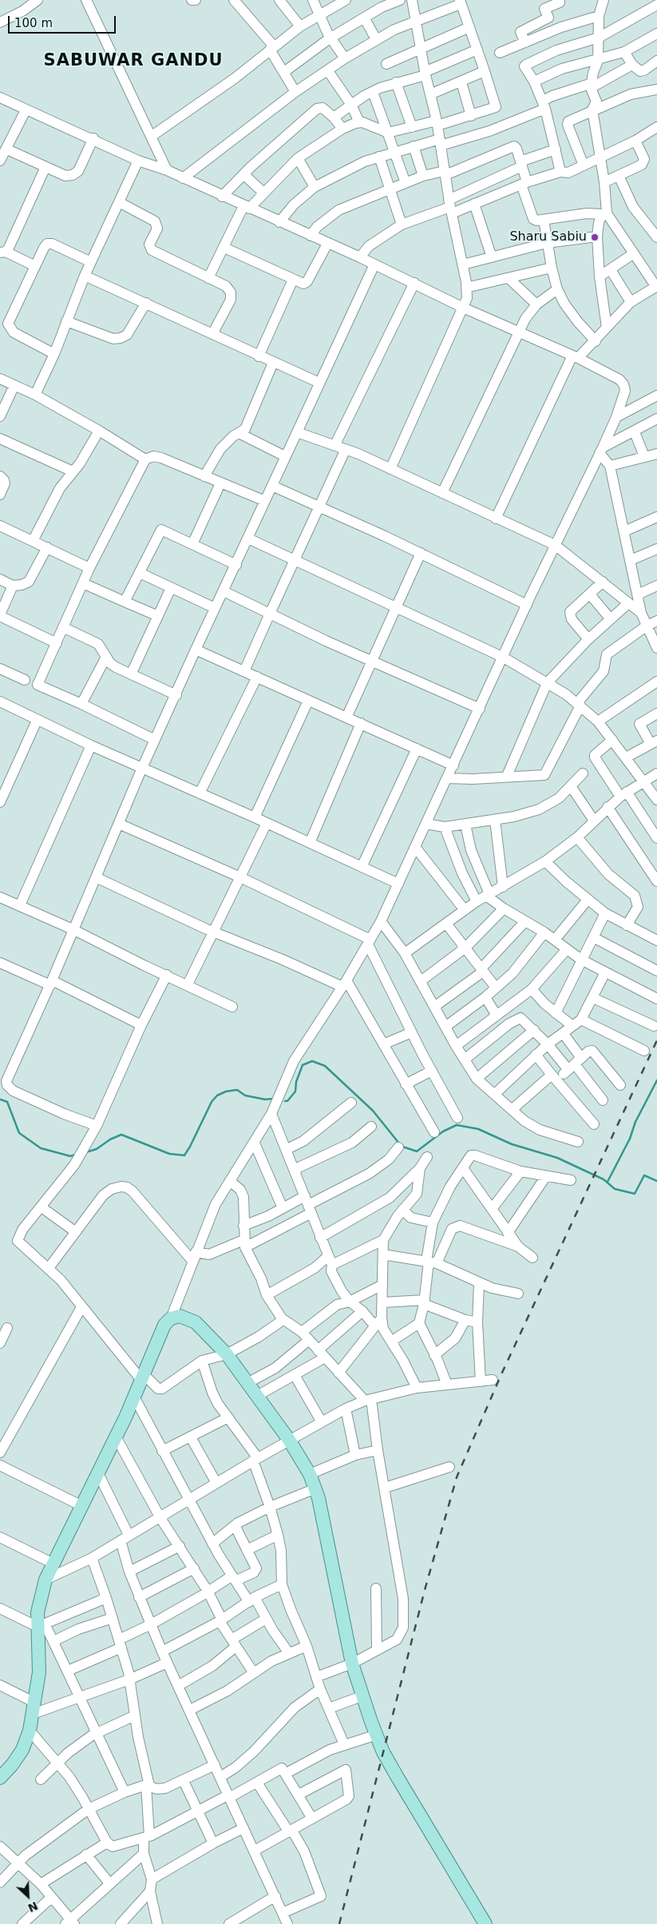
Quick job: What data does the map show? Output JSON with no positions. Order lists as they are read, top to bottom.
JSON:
{
  "districts": ["SABUWAR GANDU"],
  "places": ["Sharu Sabiu"],
  "scale_bar": "100 m",
  "north": "bottom right"
}
